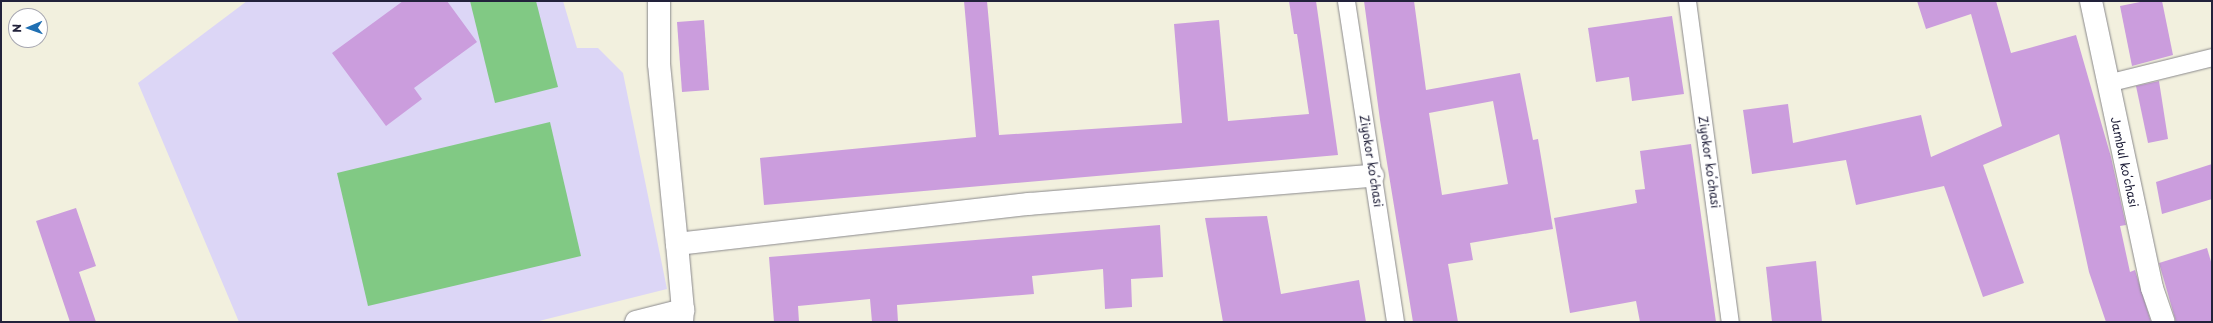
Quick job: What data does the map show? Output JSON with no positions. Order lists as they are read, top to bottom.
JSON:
{
  "streets": {
    "street": ["Jambul koʻchasi"],
    "lane": ["Ziyokor koʻchasi"]
  },
  "north": "left"
}
